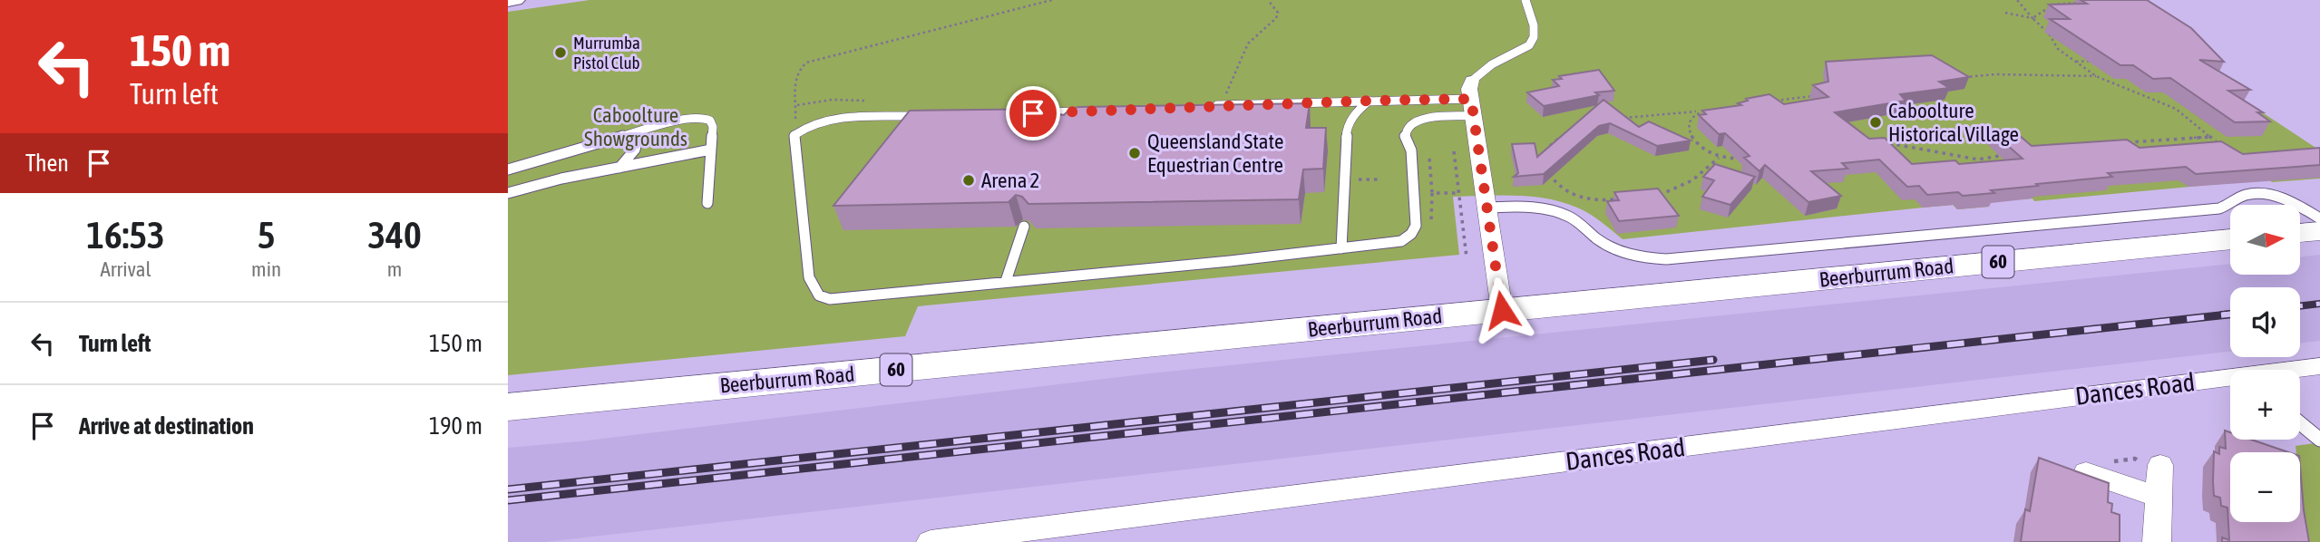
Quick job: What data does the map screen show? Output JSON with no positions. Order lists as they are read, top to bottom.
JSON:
{
  "streets": {
    "main road": ["60", "Beerburrum Road"],
    "street": ["Dances Road"]
  },
  "parks": ["Caboolture Showgrounds"],
  "places": [
    "Murrumba Pistol Club",
    "Caboolture Historical Village",
    "Queensland State Equestrian Centre",
    "Arena 2"
  ],
  "north": "right",
  "page": {
    "turn": ["150 m", "Turn left"],
    "then": "Then",
    "eta": [
      "16:53",
      "Arrival",
      "5",
      "min",
      "340",
      "m"
    ],
    "map_buttons": ["+", "−"],
    "list": [
      {
        "name": "Turn left",
        "value": "150 m"
      },
      {
        "name": "Arrive at destination",
        "value": "190 m"
      }
    ]
  }
}
